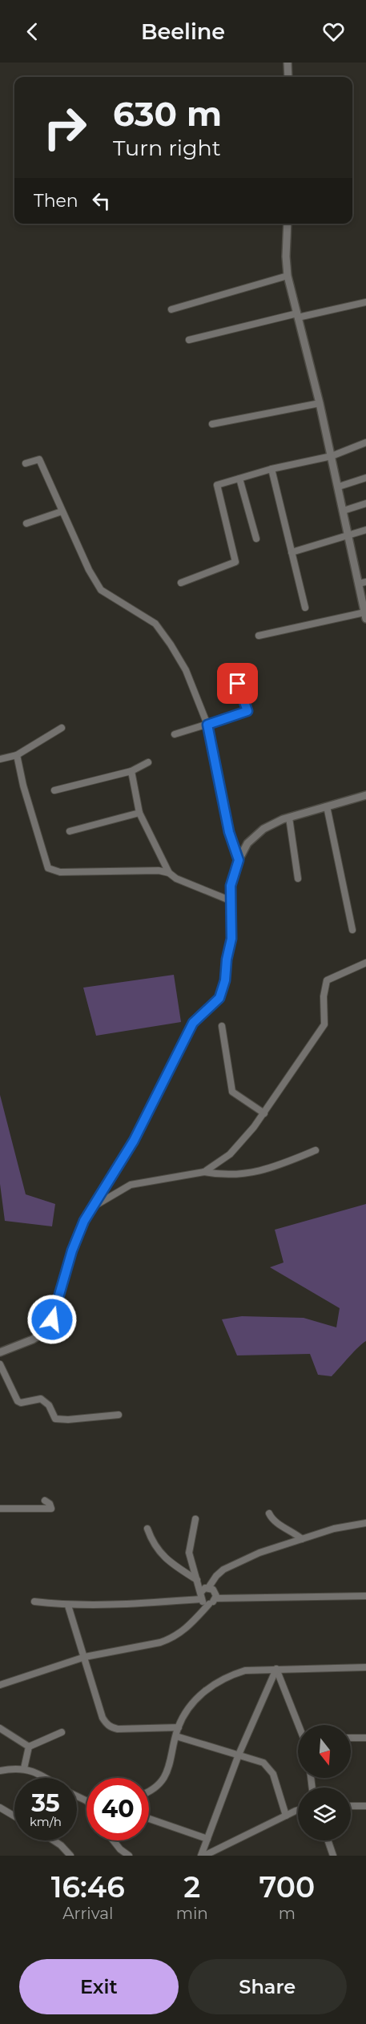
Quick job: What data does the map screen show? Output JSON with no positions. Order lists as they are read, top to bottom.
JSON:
{
  "north": "bottom",
  "page": {
    "header": "Beeline",
    "turn": ["630 m", "Turn right"],
    "then": "Then",
    "speed": "35 km/h",
    "limit": "40",
    "eta": [
      "16:46",
      "Arrival",
      "2",
      "min",
      "700",
      "m"
    ],
    "buttons": ["Exit", "Share"]
  }
}
